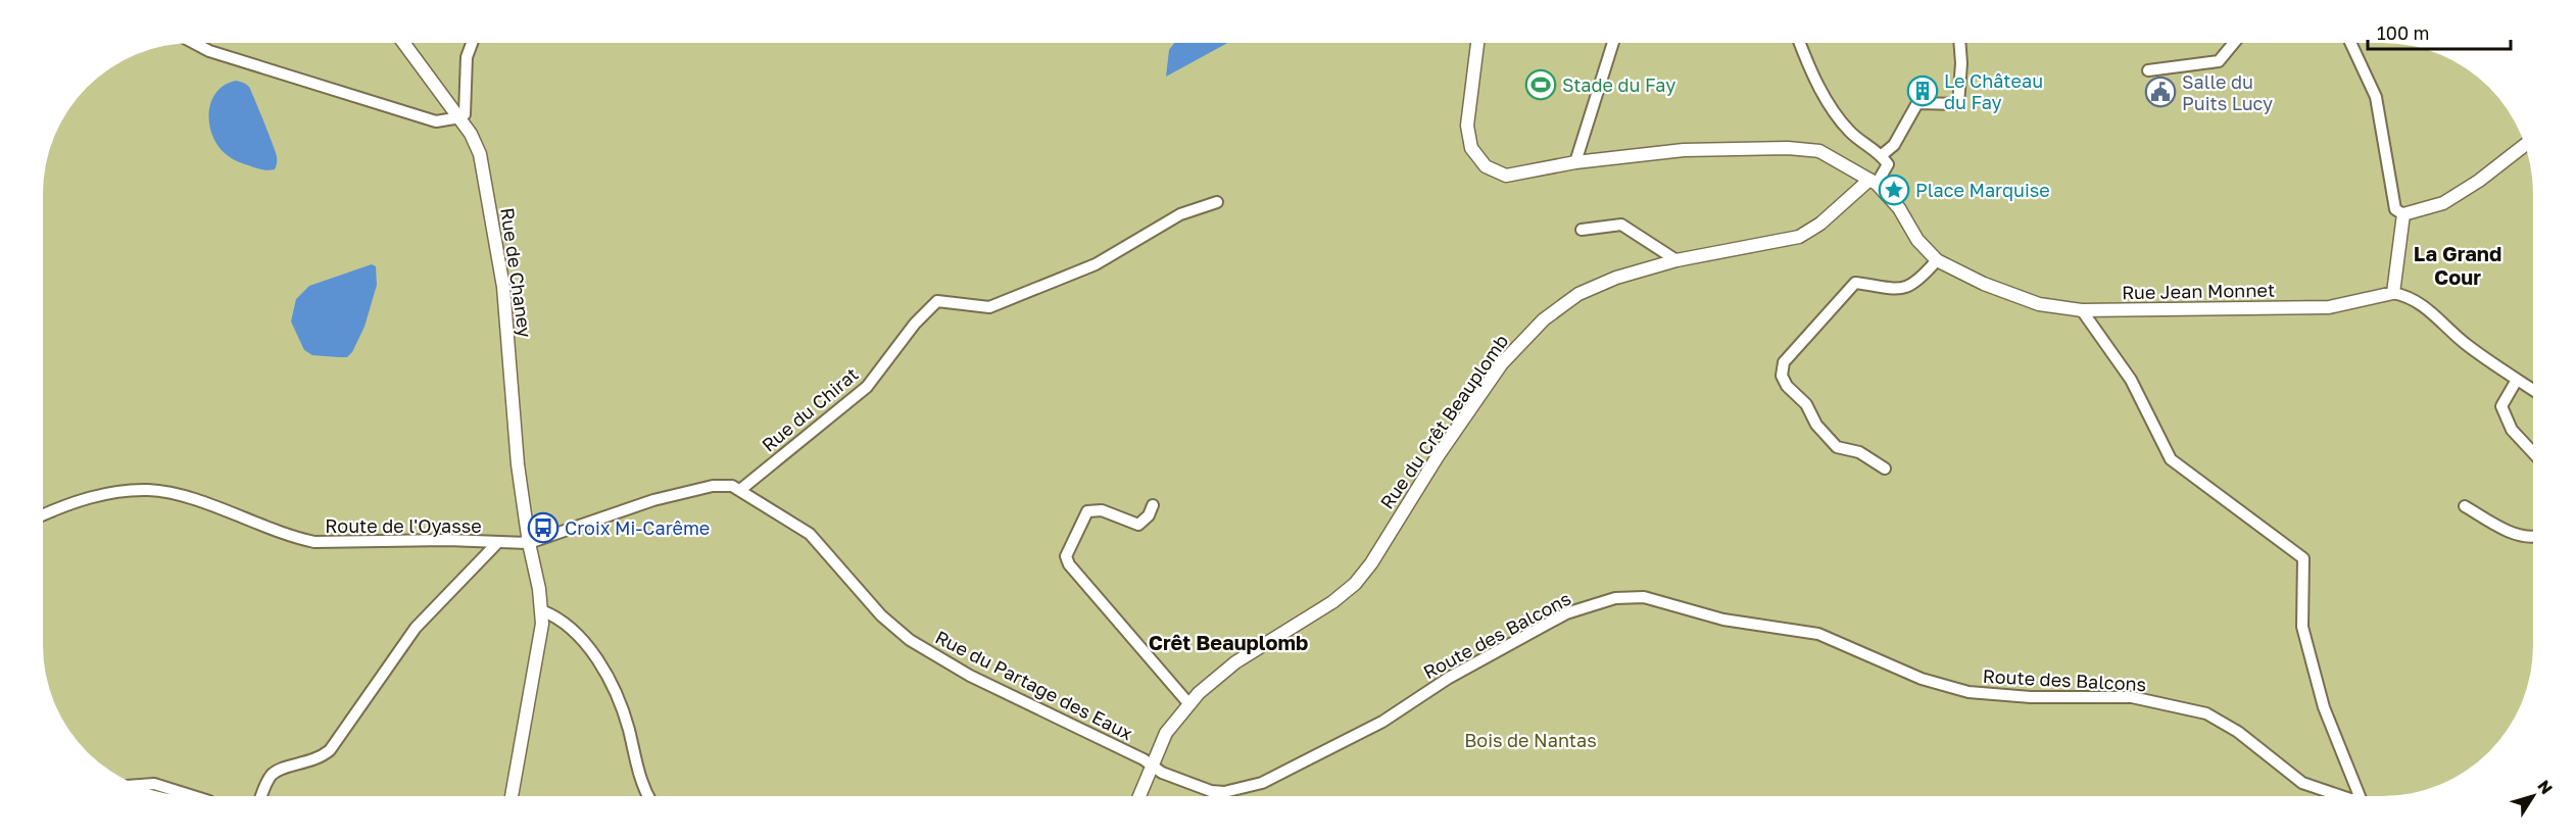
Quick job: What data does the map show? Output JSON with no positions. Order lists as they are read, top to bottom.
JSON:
{
  "streets": {
    "street": [
      "Rue de Chaney",
      "Rue Jean Monnet",
      "Rue du Chirat",
      "Rue du Crêt Beauplomb",
      "Route de l'Oyasse",
      "Route des Balcons",
      "Rue du Partage des Eaux"
    ]
  },
  "crossings": [
    ["Rue de Chaney", "Route de l'Oyasse"],
    ["Rue Jean Monnet", "Rue du Crêt Beauplomb"],
    ["Rue du Chirat", "Rue du Partage des Eaux"],
    ["Rue du Crêt Beauplomb", "Route des Balcons"],
    ["Rue du Crêt Beauplomb", "Rue du Partage des Eaux"],
    ["Route des Balcons", "Rue du Partage des Eaux"]
  ],
  "districts": ["La Grand Cour", "Crêt Beauplomb"],
  "parks": ["Bois de Nantas"],
  "places": {
    "sports": ["Stade du Fay"],
    "building": ["Le Château du Fay"],
    "public building": ["Salle du Puits Lucy"],
    "place": ["Place Marquise"],
    "bus stop": ["Croix Mi-Carême"]
  },
  "scale_bar": "100 m",
  "north": "top right"
}
